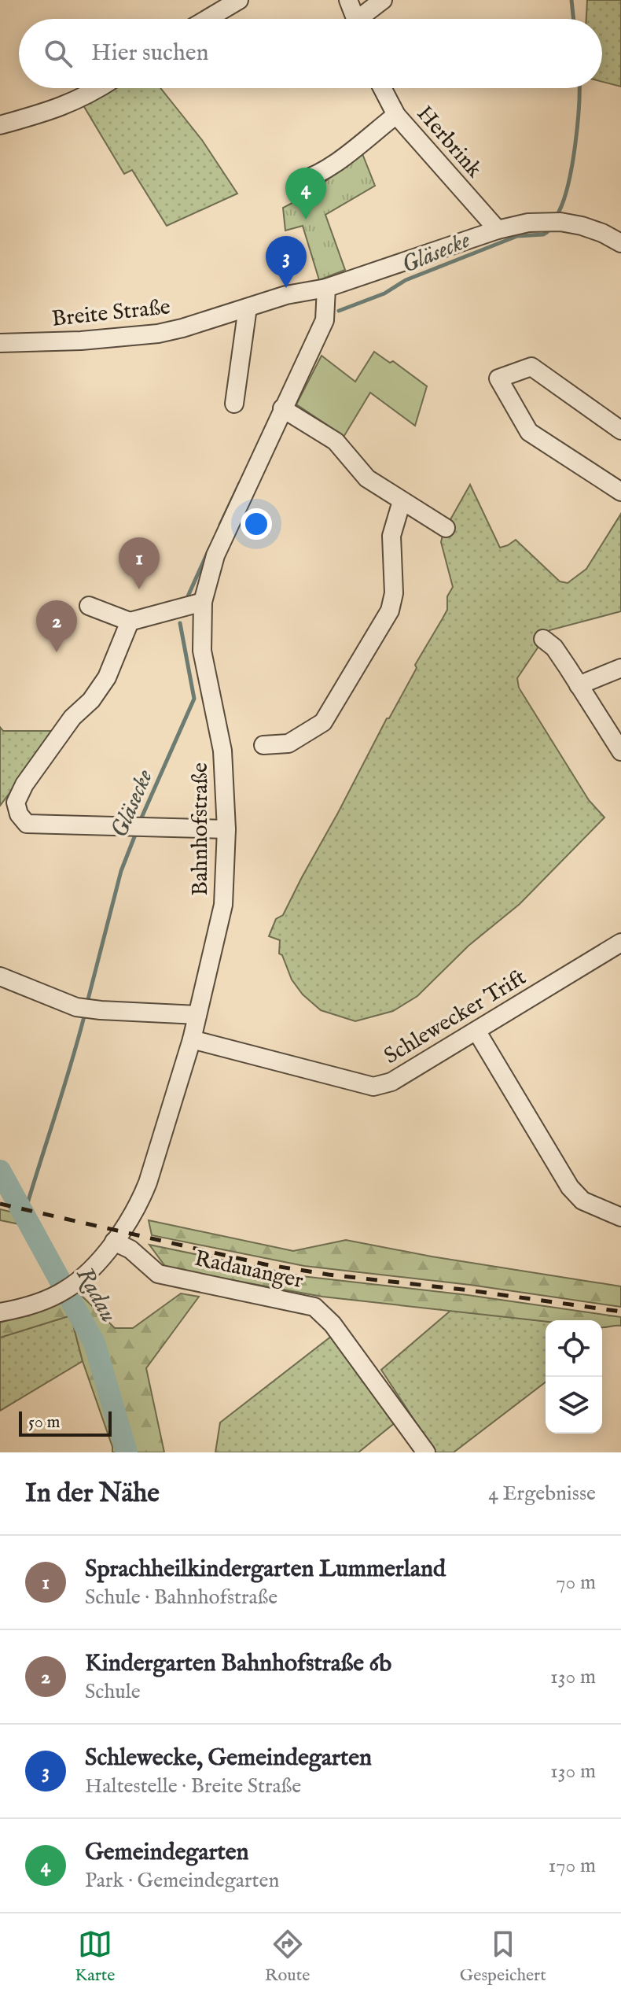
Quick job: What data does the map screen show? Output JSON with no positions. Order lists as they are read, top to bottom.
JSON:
{
  "streets": {
    "street": [
      "Herbrink",
      "Breite Straße",
      "Bahnhofstraße",
      "Schlewecker Trift",
      "Radauanger"
    ]
  },
  "crossings": [
    ["Herbrink", "Breite Straße"],
    ["Breite Straße", "Bahnhofstraße"],
    ["Bahnhofstraße", "Schlewecker Trift"],
    ["Bahnhofstraße", "Radauanger"]
  ],
  "water": ["Gläsecke", "Radau"],
  "scale_bar": "50 m",
  "page": {
    "search": "Hier suchen",
    "pins": [
      "4",
      "3",
      "1",
      "2"
    ],
    "scale": "50 m",
    "heading": ["In der Nähe", "4 Ergebnisse"],
    "list": [
      {
        "mark": "1",
        "name": "Sprachheilkindergarten Lummerland",
        "note": "Schule · Bahnhofstraße",
        "value": "70 m"
      },
      {
        "mark": "2",
        "name": "Kindergarten Bahnhofstraße 6b",
        "note": "Schule",
        "value": "130 m"
      },
      {
        "mark": "3",
        "name": "Schlewecke, Gemeindegarten",
        "note": "Haltestelle · Breite Straße",
        "value": "130 m"
      },
      {
        "mark": "4",
        "name": "Gemeindegarten",
        "note": "Park · Gemeindegarten",
        "value": "170 m"
      }
    ],
    "nav": ["Karte", "Route", "Gespeichert"]
  }
}
